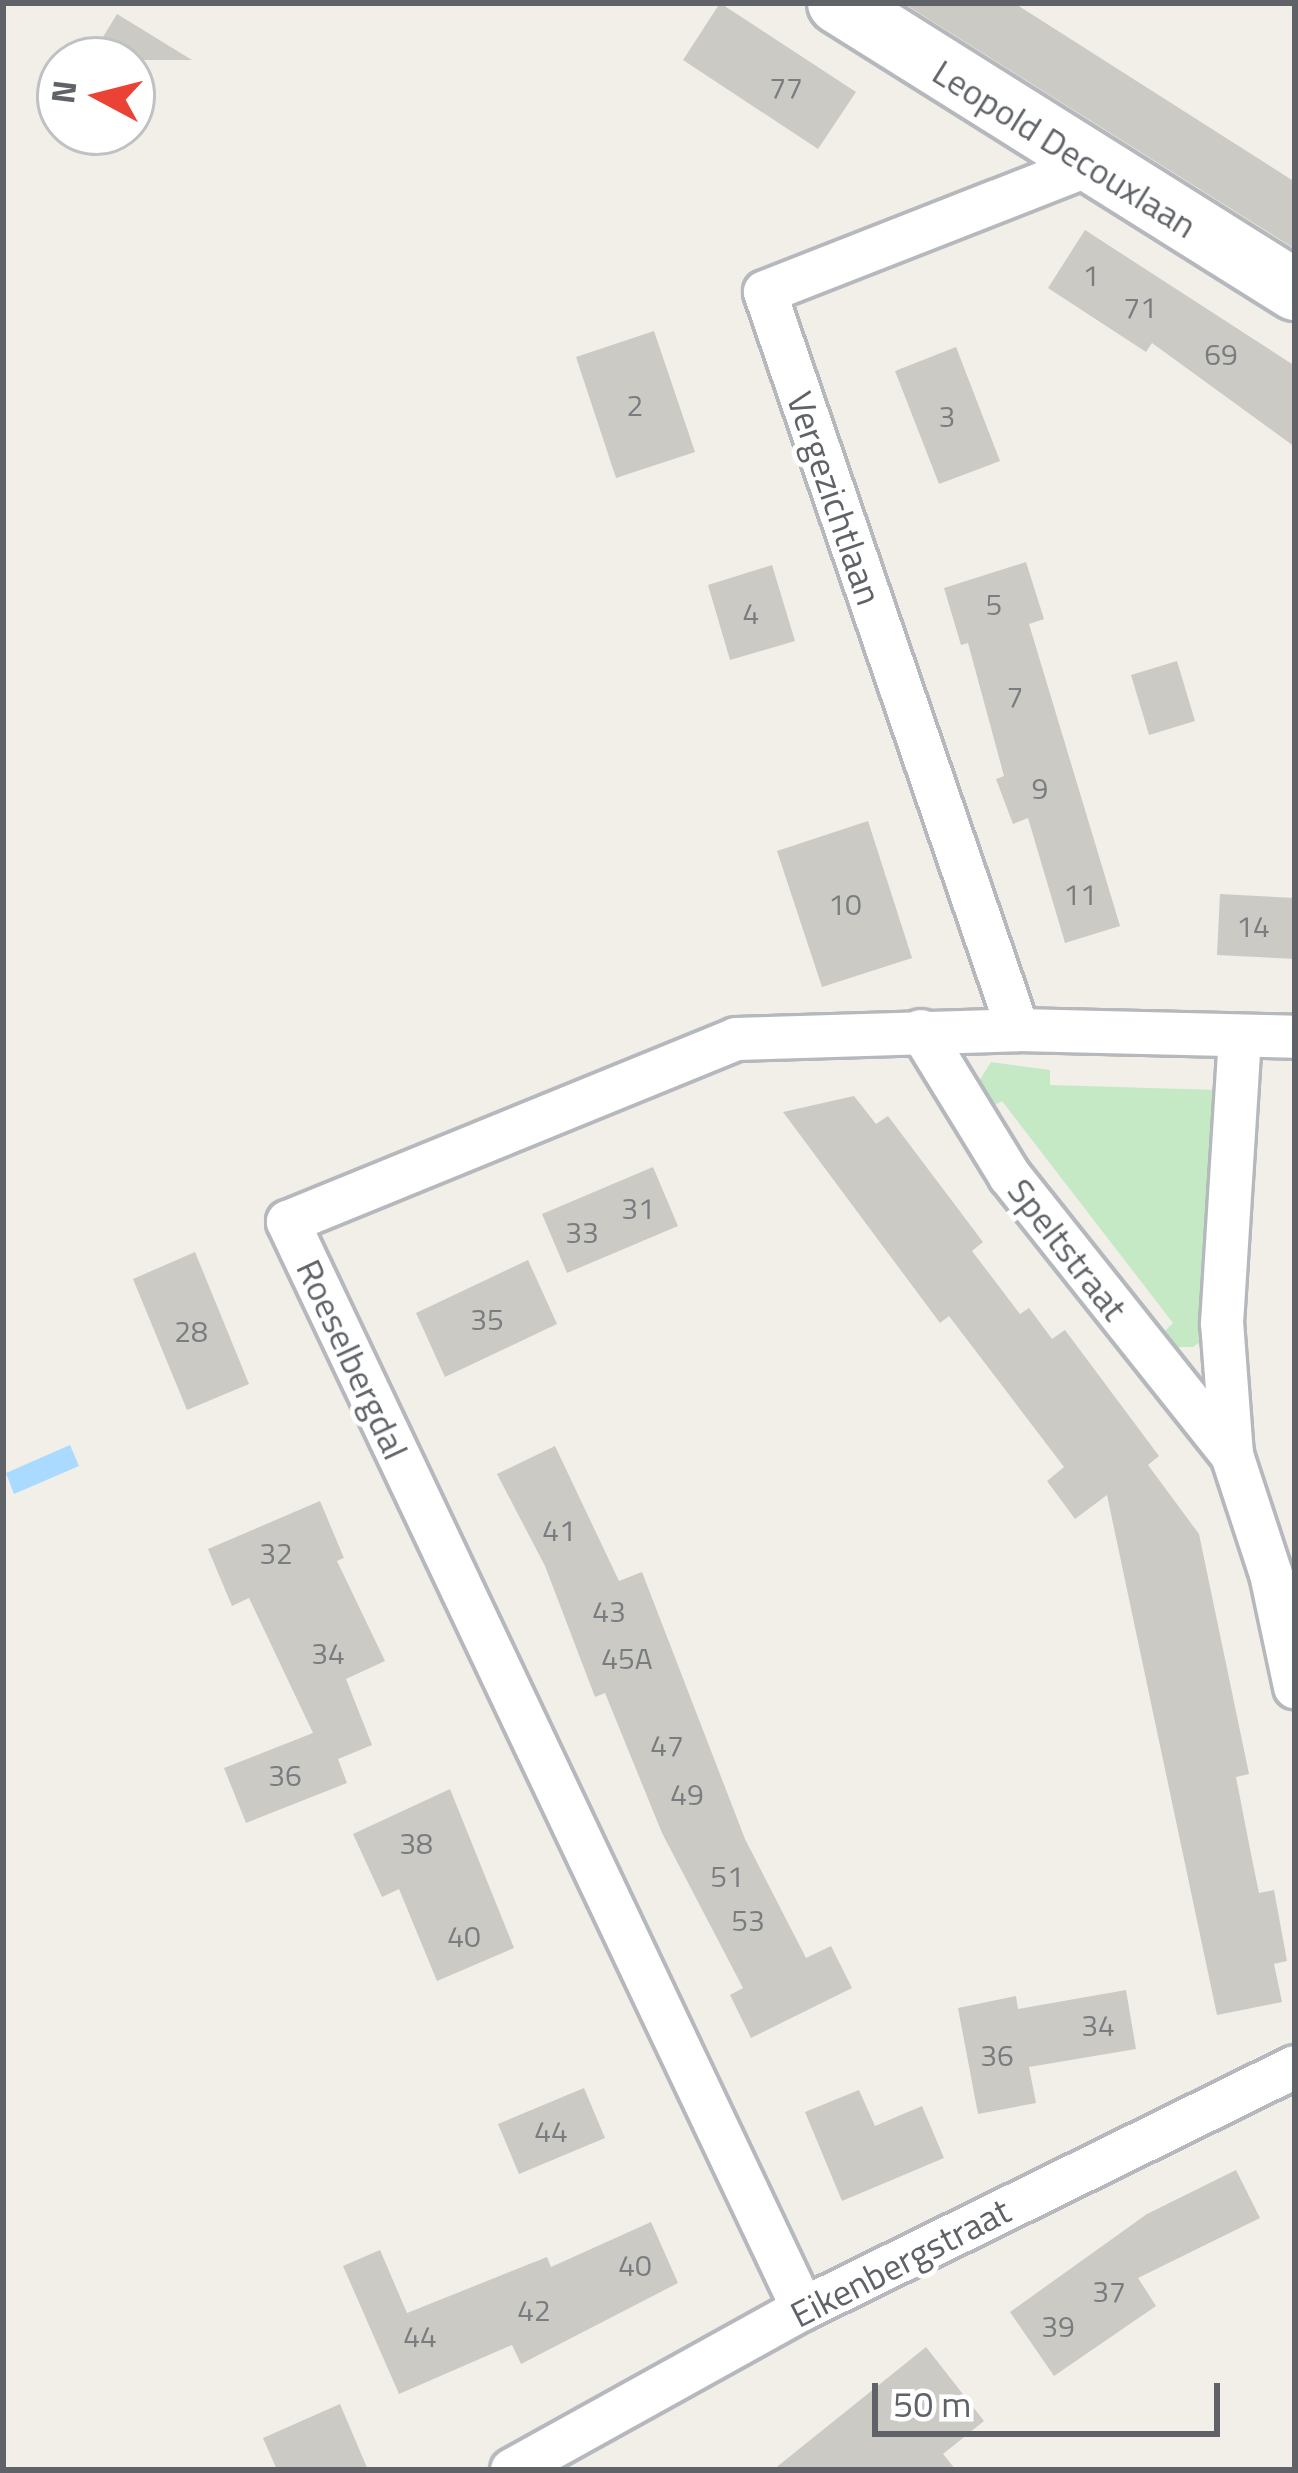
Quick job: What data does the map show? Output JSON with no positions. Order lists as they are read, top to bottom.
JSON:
{
  "streets": {
    "street": [
      "Leopold Decouxlaan",
      "Vergezichtlaan",
      "Speltstraat",
      "Roeselbergdal",
      "Eikenbergstraat"
    ]
  },
  "crossings": [
    ["Leopold Decouxlaan", "Vergezichtlaan"],
    ["Vergezichtlaan", "Roeselbergdal"],
    ["Speltstraat", "Roeselbergdal"],
    ["Roeselbergdal", "Eikenbergstraat"]
  ],
  "house_numbers": [
    "77",
    "1",
    "71",
    "69",
    "2",
    "3",
    "5",
    "4",
    "7",
    "9",
    "11",
    "10",
    "14",
    "31",
    "33",
    "35",
    "28",
    "41",
    "32",
    "43",
    "34",
    "45A",
    "47",
    "36",
    "49",
    "38",
    "51",
    "53",
    "40",
    "34",
    "36",
    "44",
    "40",
    "37",
    "42",
    "39",
    "44"
  ],
  "scale_bar": "50 m",
  "north": "left"
}
